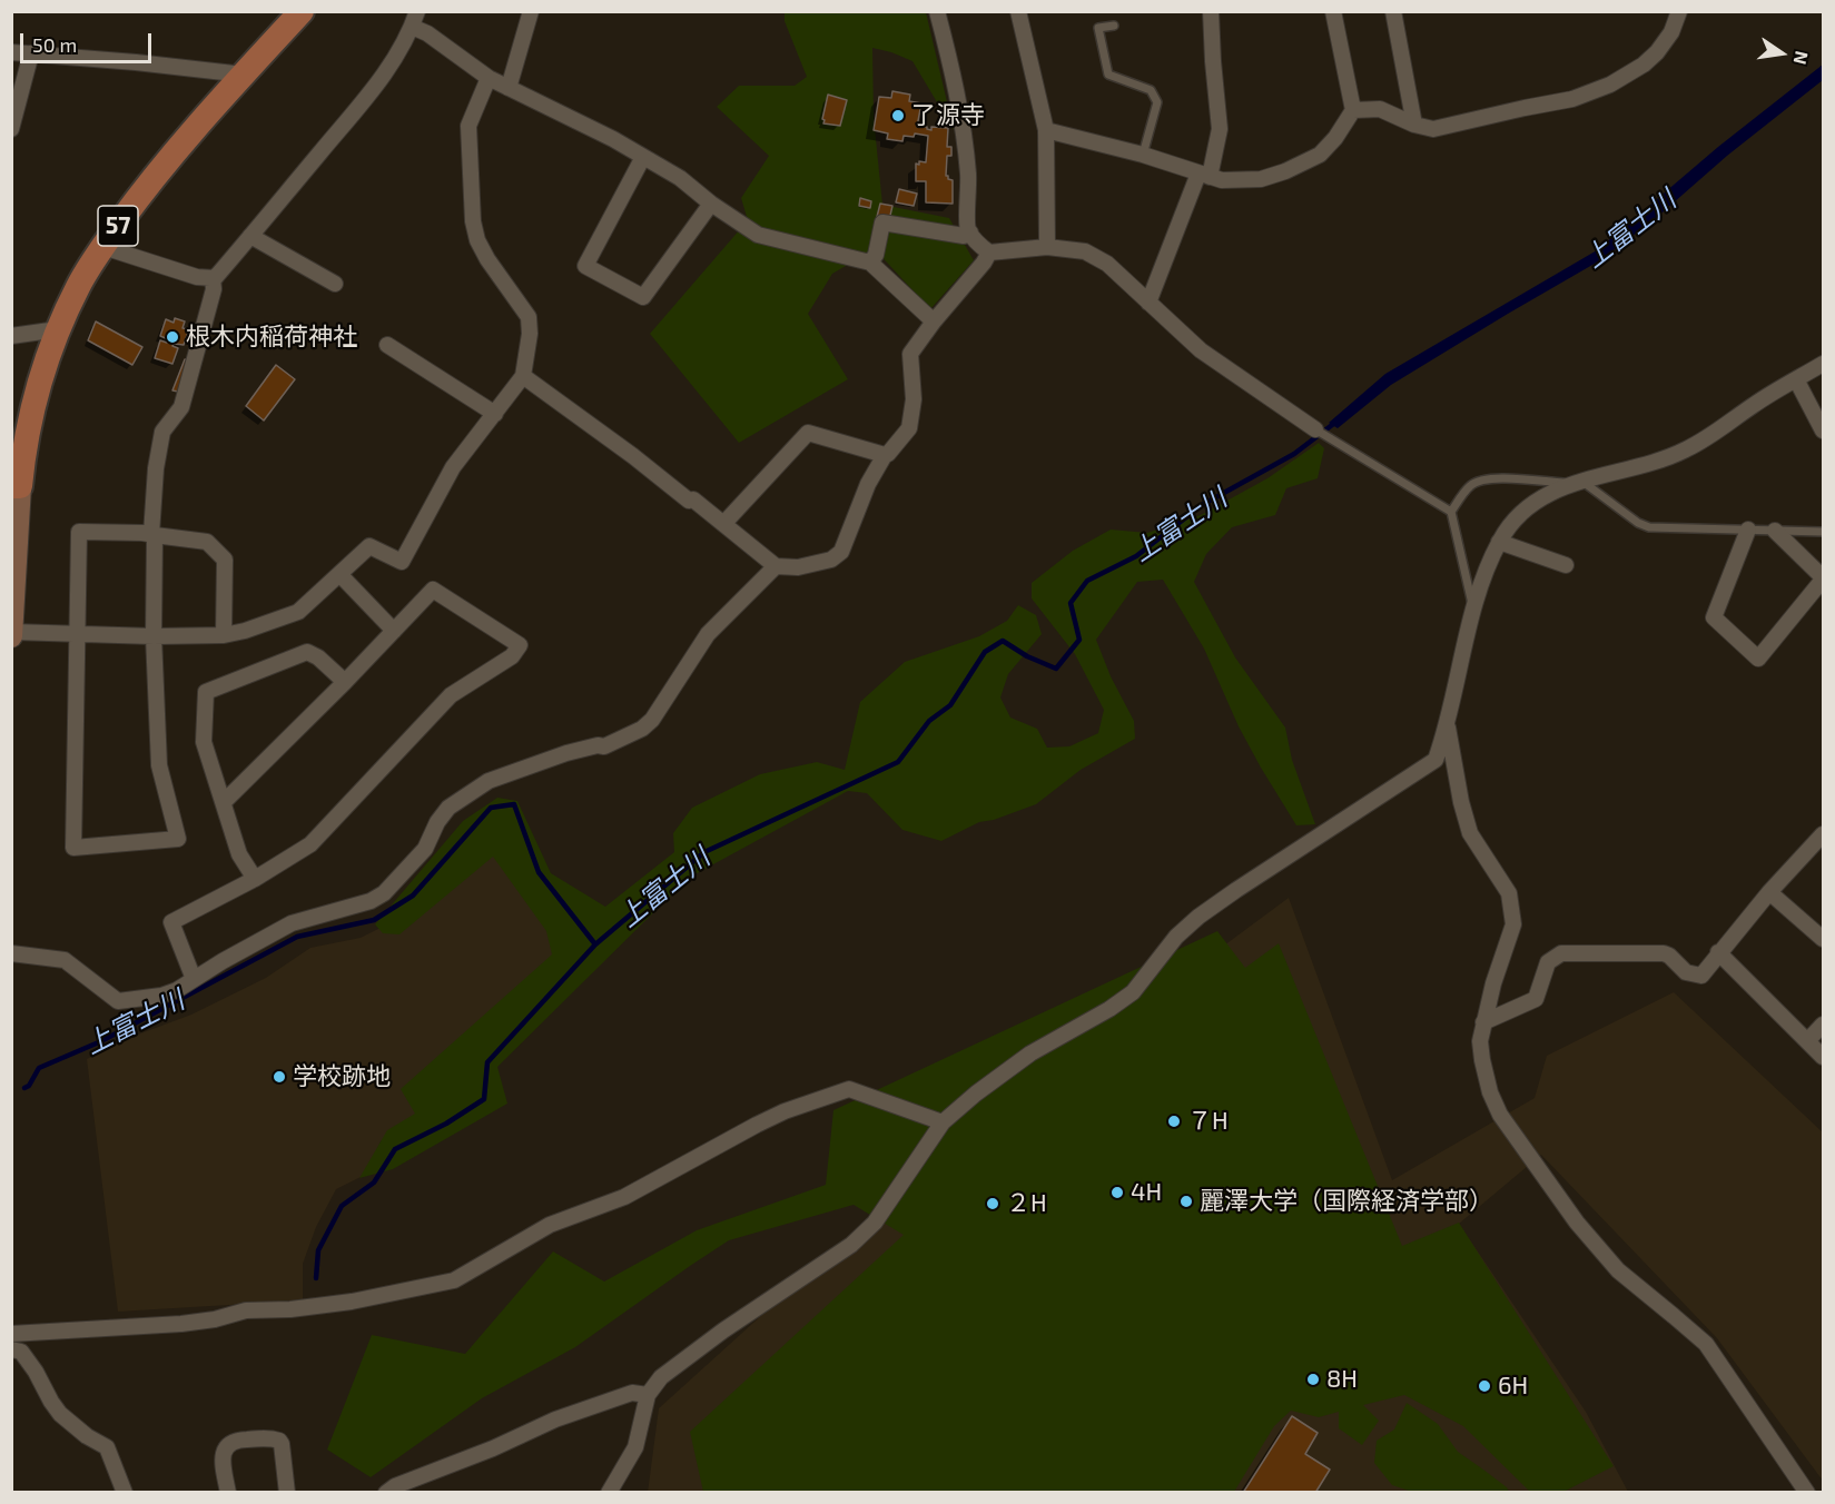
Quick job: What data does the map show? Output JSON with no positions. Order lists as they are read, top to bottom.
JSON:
{
  "streets": {
    "main road": ["57"]
  },
  "water": ["上富士川"],
  "places": [
    "了源寺",
    "根木内稲荷神社",
    "学校跡地",
    "７H",
    "4H",
    "麗澤大学（国際経済学部）",
    "２H",
    "8H",
    "6H"
  ],
  "scale_bar": "50 m",
  "north": "right"
}
